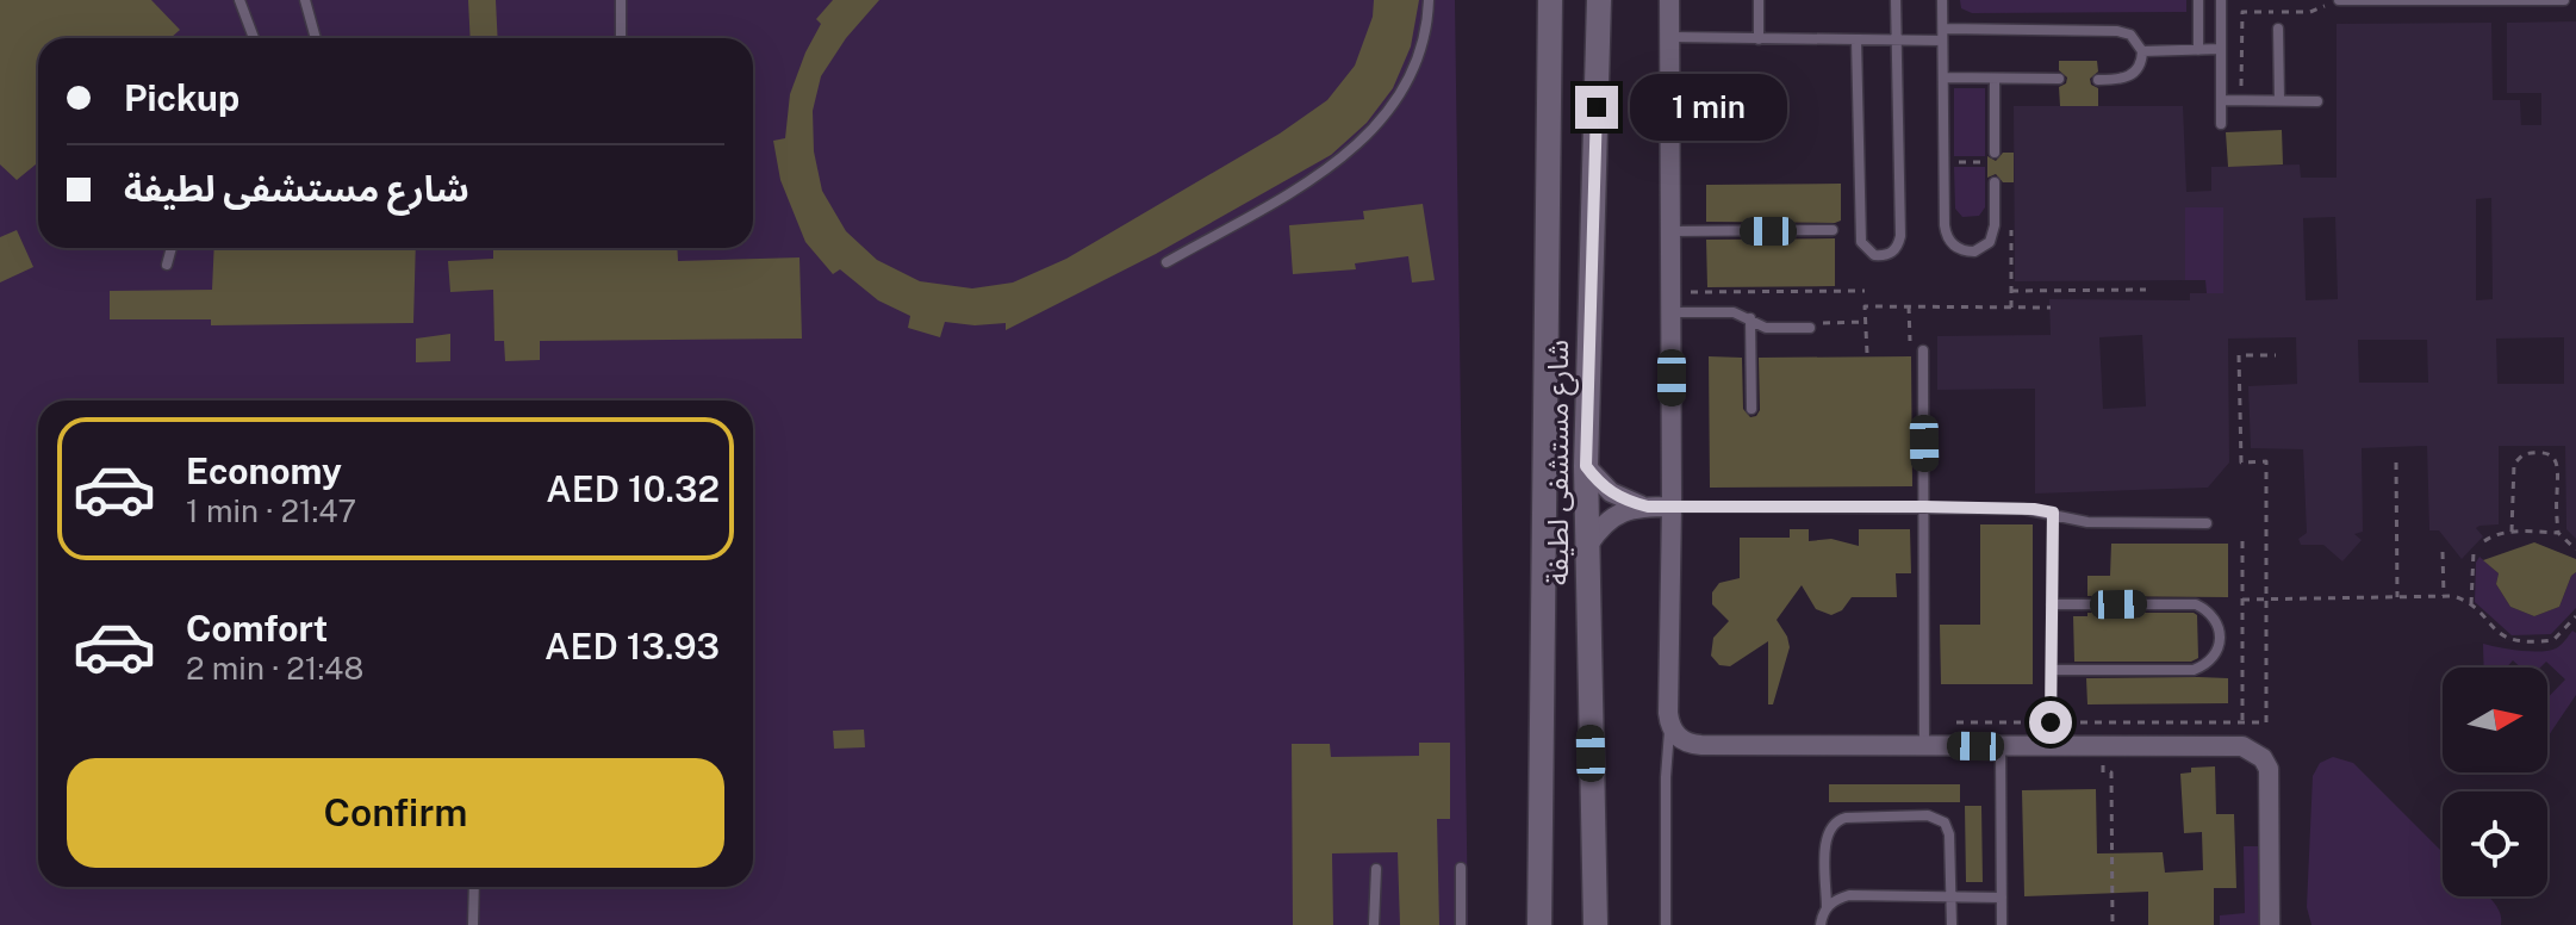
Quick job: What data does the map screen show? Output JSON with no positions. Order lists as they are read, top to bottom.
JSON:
{
  "streets": {
    "main road": ["شارع مستشفى لطيفة"]
  },
  "north": "right",
  "page": {
    "banner": ["Pickup", "شارع مستشفى لطيفة"],
    "bubble": "1 min",
    "list": [
      {
        "name": "Economy",
        "note": "1 min · 21:47",
        "value": "AED 10.32"
      },
      {
        "name": "Comfort",
        "note": "2 min · 21:48",
        "value": "AED 13.93"
      }
    ],
    "buttons": "Confirm"
  }
}
